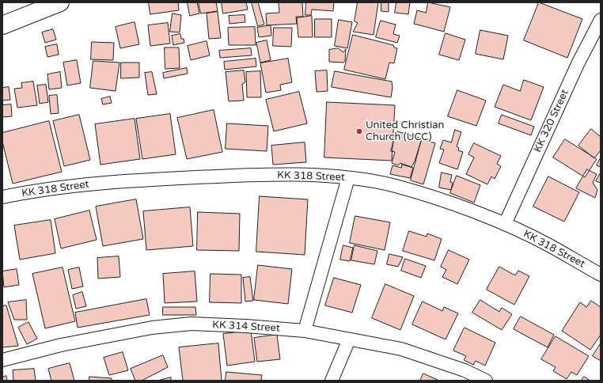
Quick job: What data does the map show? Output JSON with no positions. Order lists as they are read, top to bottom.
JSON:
{
  "streets": {
    "street": ["KK 320 Street", "KK 318 Street", "KK 314 Street"]
  },
  "crossings": [
    ["KK 320 Street", "KK 318 Street"]
  ],
  "places": ["United Christian Church (UCC)"]
}
